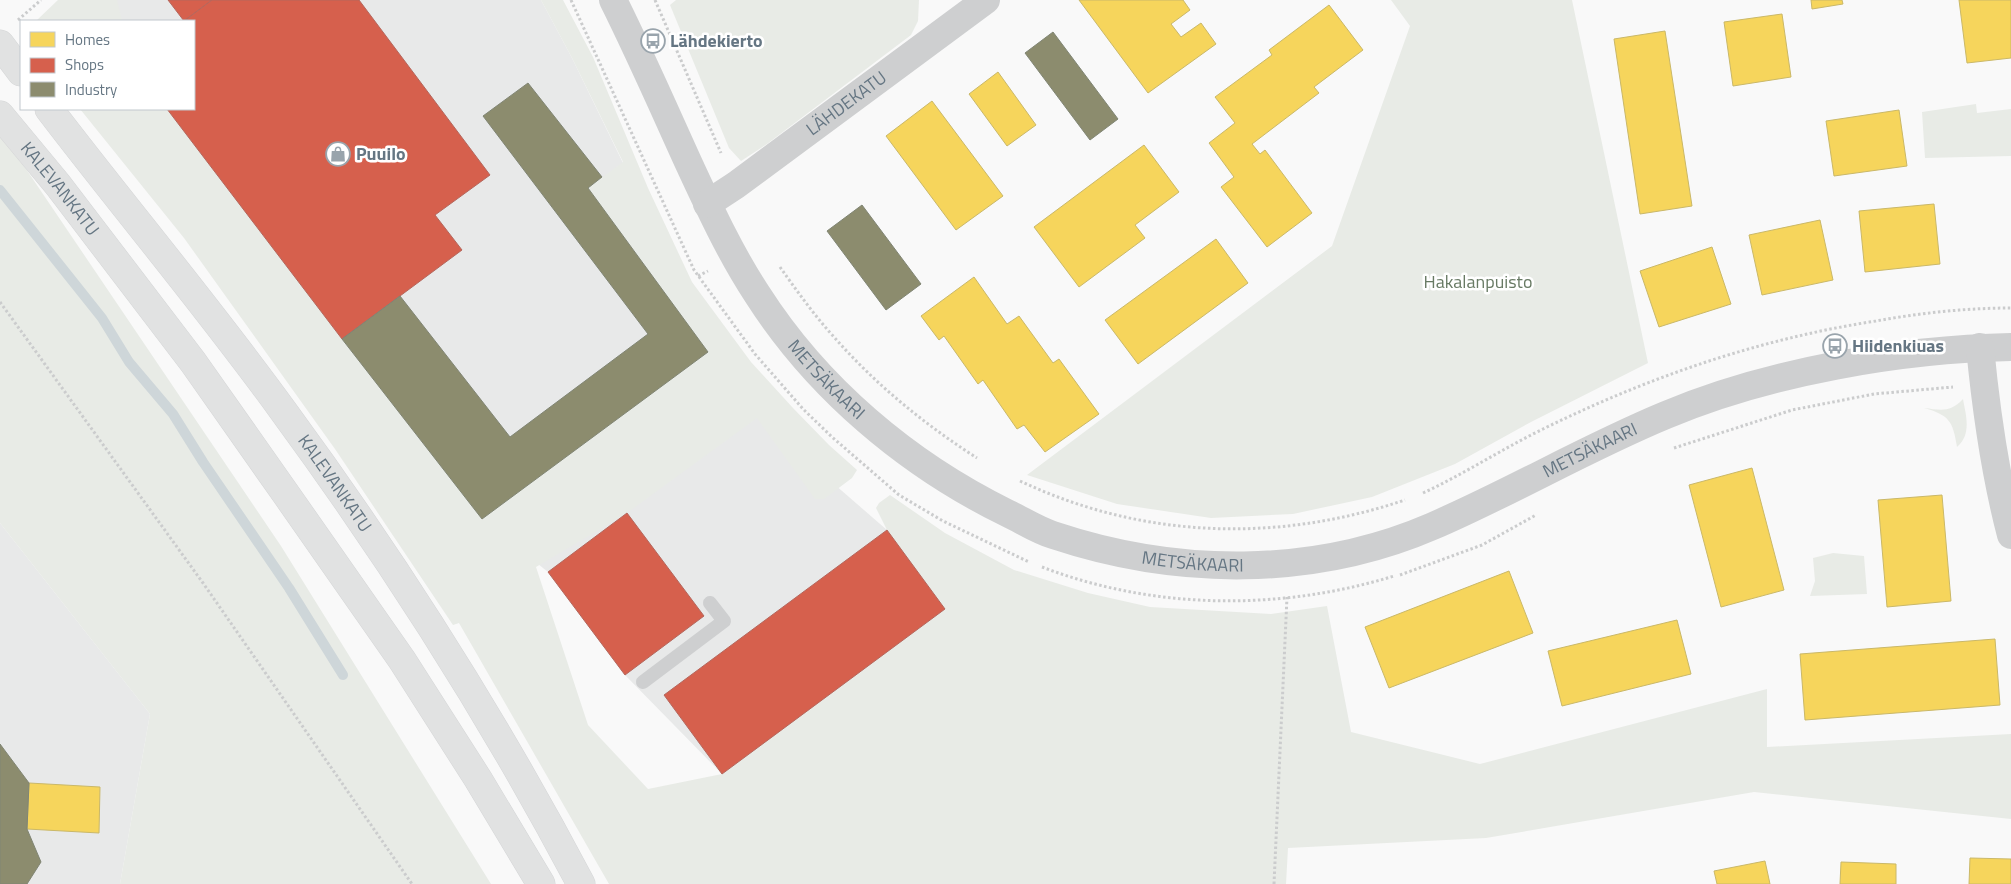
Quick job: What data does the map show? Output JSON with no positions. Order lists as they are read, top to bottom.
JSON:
{
  "streets": {
    "main road": ["KALEVANKATU"],
    "street": ["LÄHDEKATU", "METSÄKAARI"]
  },
  "crossings": [
    ["LÄHDEKATU", "METSÄKAARI"]
  ],
  "parks": ["Hakalanpuisto"],
  "places": {
    "bus stop": ["Lähdekierto", "Hiidenkiuas"],
    "shop": ["Puuilo"]
  },
  "legend": ["Homes", "Shops", "Industry"]
}
